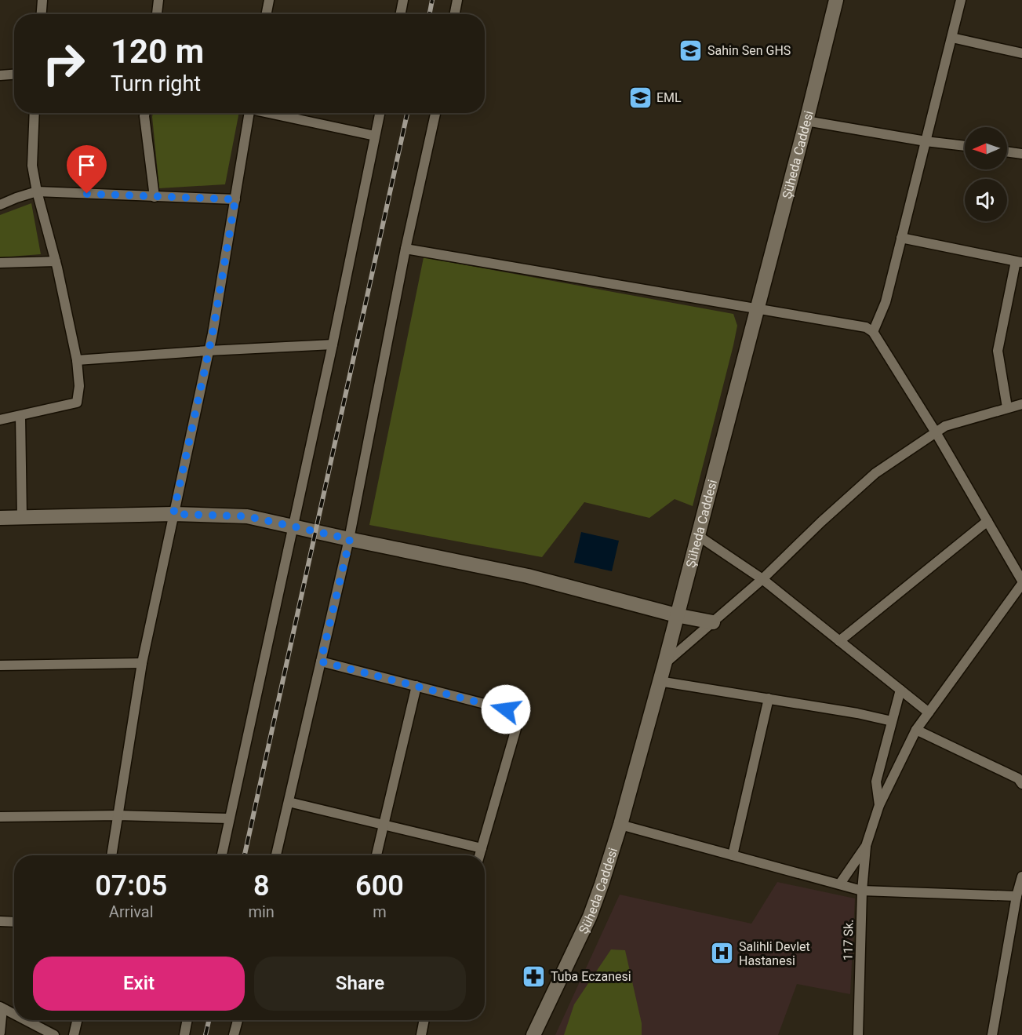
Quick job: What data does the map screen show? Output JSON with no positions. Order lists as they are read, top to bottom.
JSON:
{
  "streets": {
    "main road": ["Şüheda Caddesi"],
    "street": ["117 Sk."]
  },
  "places": {
    "school or university": ["Sahin Sen GHS", "EML"],
    "hospital": ["Salihli Devlet Hastanesi"],
    "pharmacy": ["Tuba Eczanesi"]
  },
  "north": "left",
  "page": {
    "turn": ["120 m", "Turn right"],
    "eta": [
      "07:05",
      "Arrival",
      "8",
      "min",
      "600",
      "m"
    ],
    "buttons": ["Exit", "Share"]
  }
}
